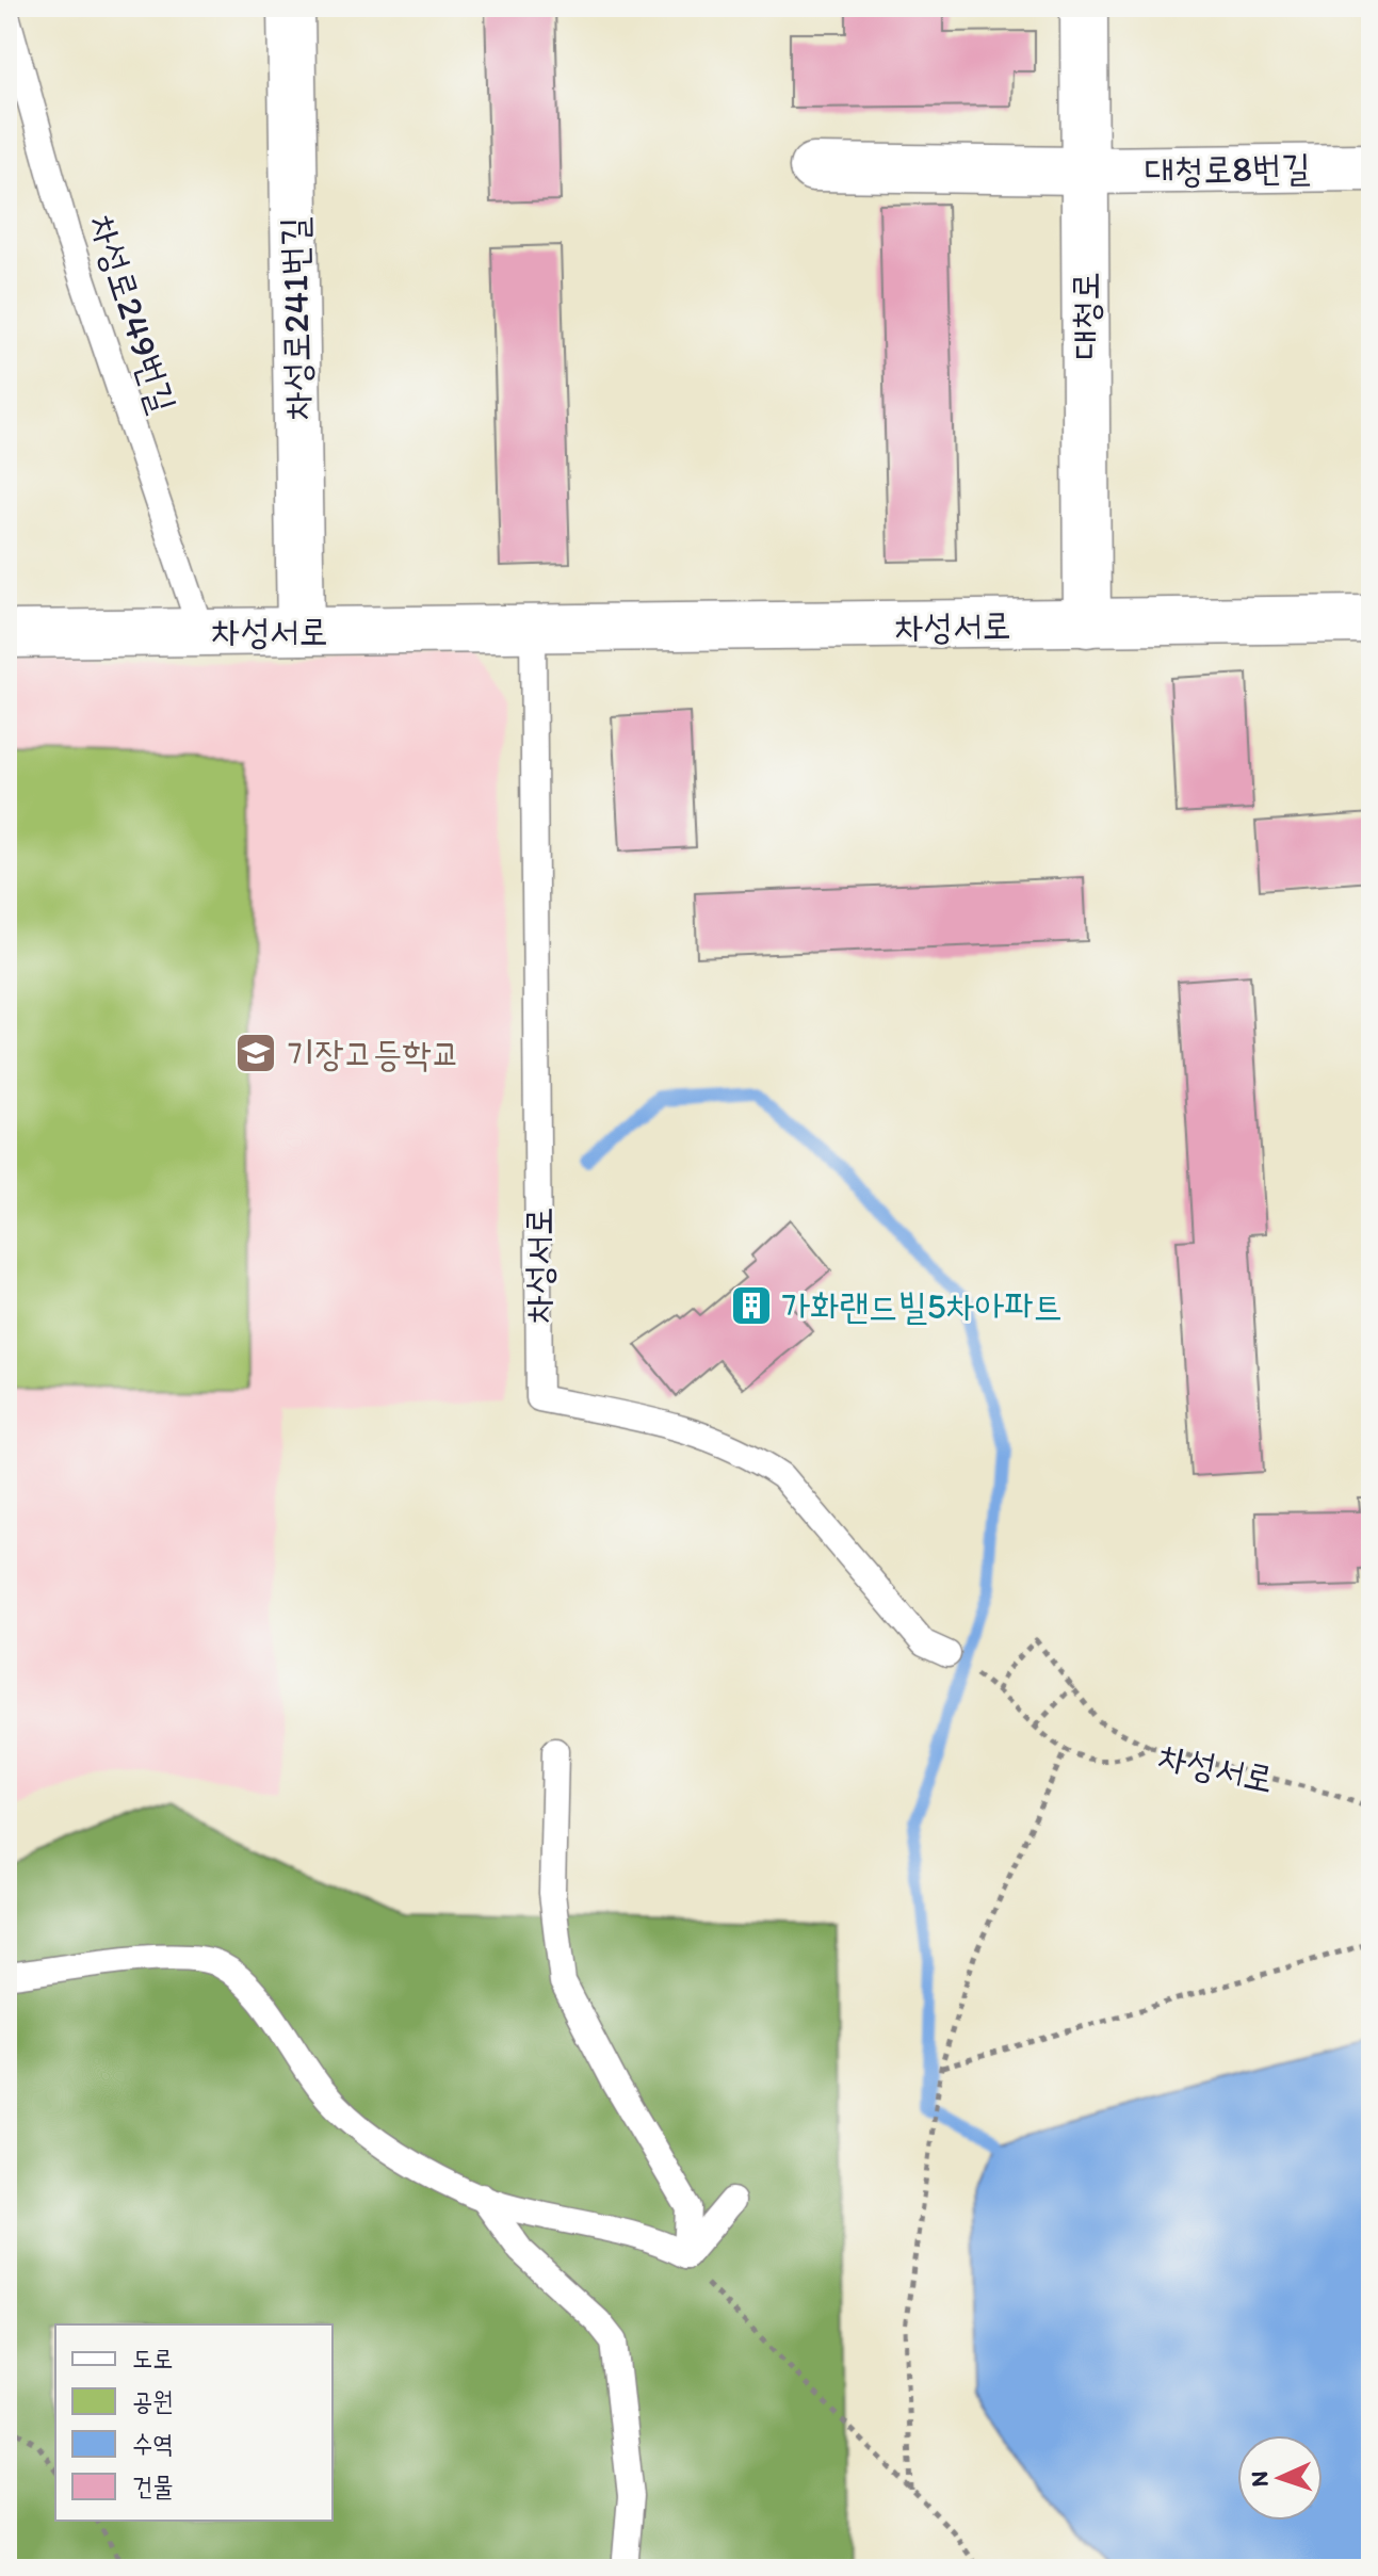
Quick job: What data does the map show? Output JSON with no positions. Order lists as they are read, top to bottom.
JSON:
{
  "streets": {
    "street": [
      "대청로8번길",
      "대청로",
      "차성로241번길",
      "차성서로"
    ],
    "lane": ["차성로249번길"]
  },
  "crossings": [
    ["대청로8번길", "대청로"],
    ["차성로249번길", "차성서로"],
    ["대청로", "차성서로"],
    ["차성로241번길", "차성서로"]
  ],
  "places": {
    "school or university": ["기장고등학교"],
    "building": ["가화랜드빌5차아파트"]
  },
  "legend": [
    "도로",
    "공원",
    "수역",
    "건물"
  ],
  "north": "left"
}
